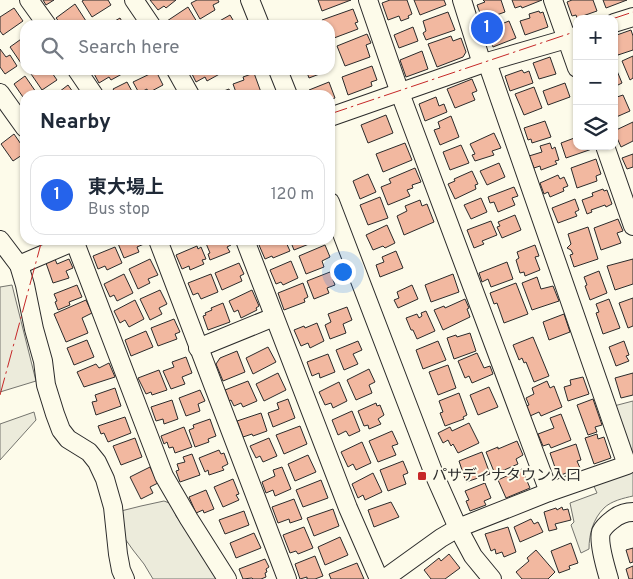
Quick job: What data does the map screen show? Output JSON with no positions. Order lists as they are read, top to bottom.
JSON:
{
  "places": {
    "transit": ["パサディナタウン入口"]
  },
  "page": {
    "pins": "1",
    "map_buttons": ["+", "−"],
    "search": "Search here",
    "heading": "Nearby",
    "list": [
      {
        "mark": "1",
        "name": "東大場上",
        "note": "Bus stop",
        "value": "120 m"
      }
    ]
  }
}
